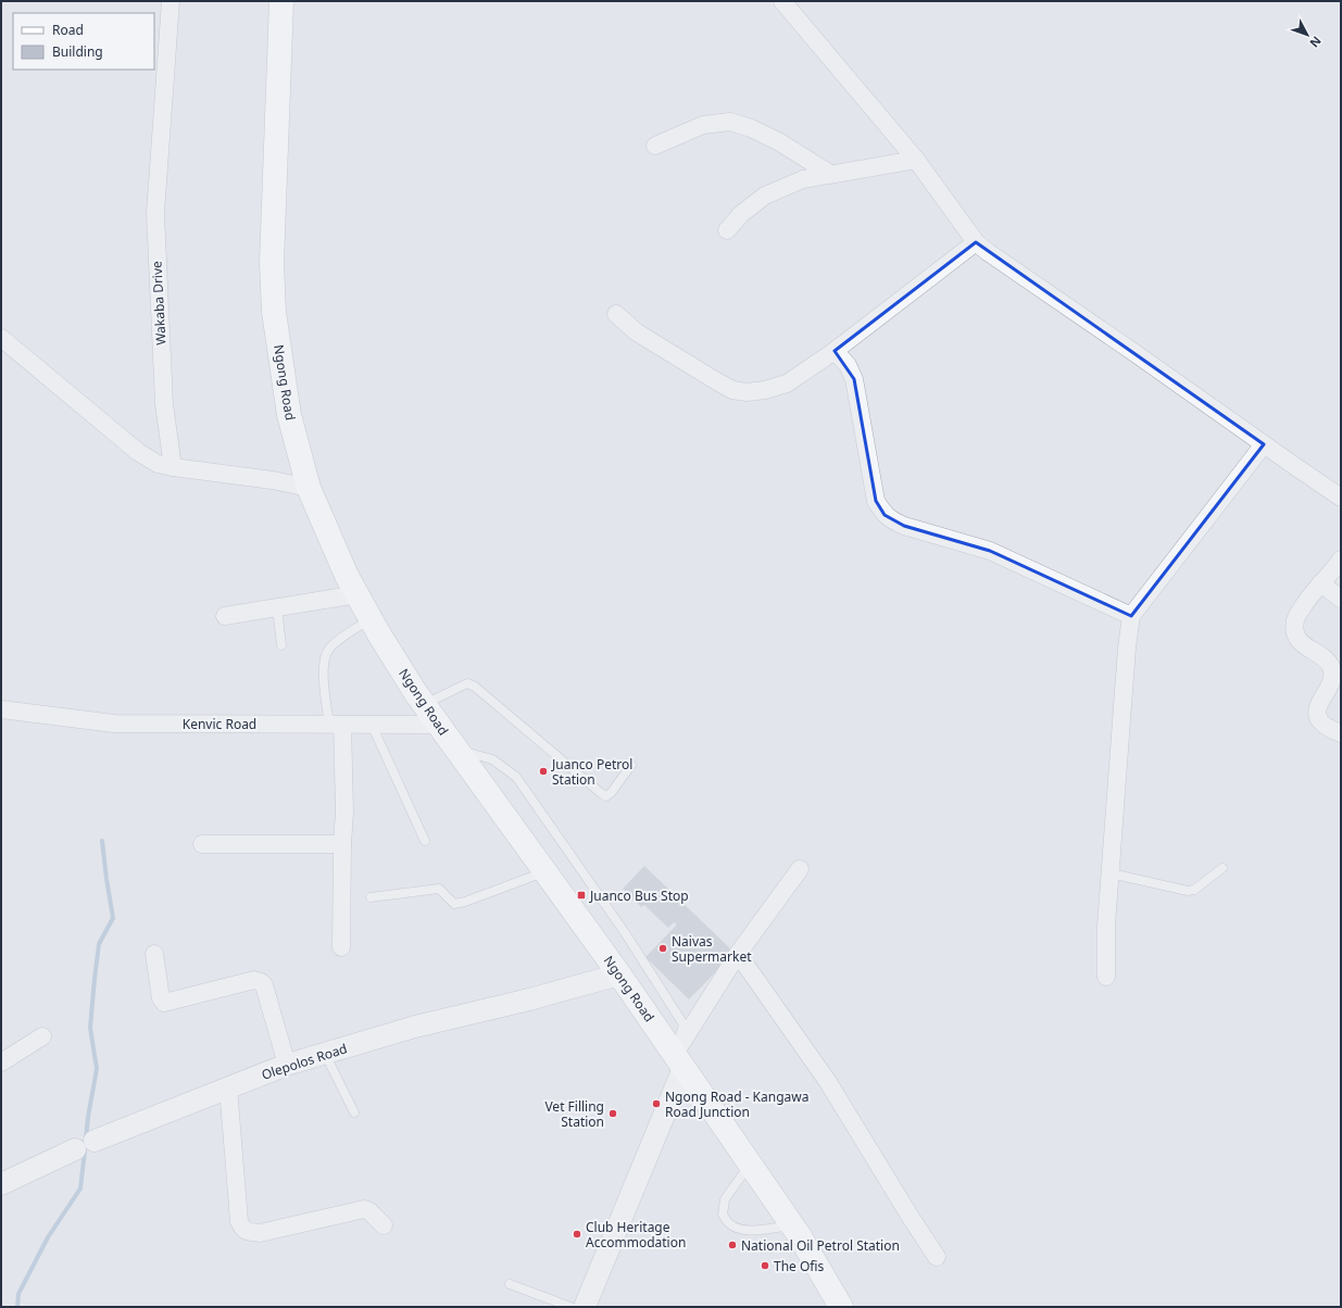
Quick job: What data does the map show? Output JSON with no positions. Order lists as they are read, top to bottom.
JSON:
{
  "streets": {
    "main road": ["Ngong Road"],
    "street": ["Wakaba Drive", "Kenvic Road", "Olepolos Road"]
  },
  "crossings": [
    ["Ngong Road", "Kenvic Road"],
    ["Ngong Road", "Olepolos Road"]
  ],
  "places": {
    "other": [
      "Juanco Petrol Station",
      "Naivas Supermarket",
      "Ngong Road - Kangawa Road Junction",
      "Vet Filling Station",
      "Club Heritage Accommodation",
      "National Oil Petrol Station",
      "The Ofis"
    ],
    "transit": ["Juanco Bus Stop"]
  },
  "legend": ["Road", "Building"],
  "north": "bottom right"
}
